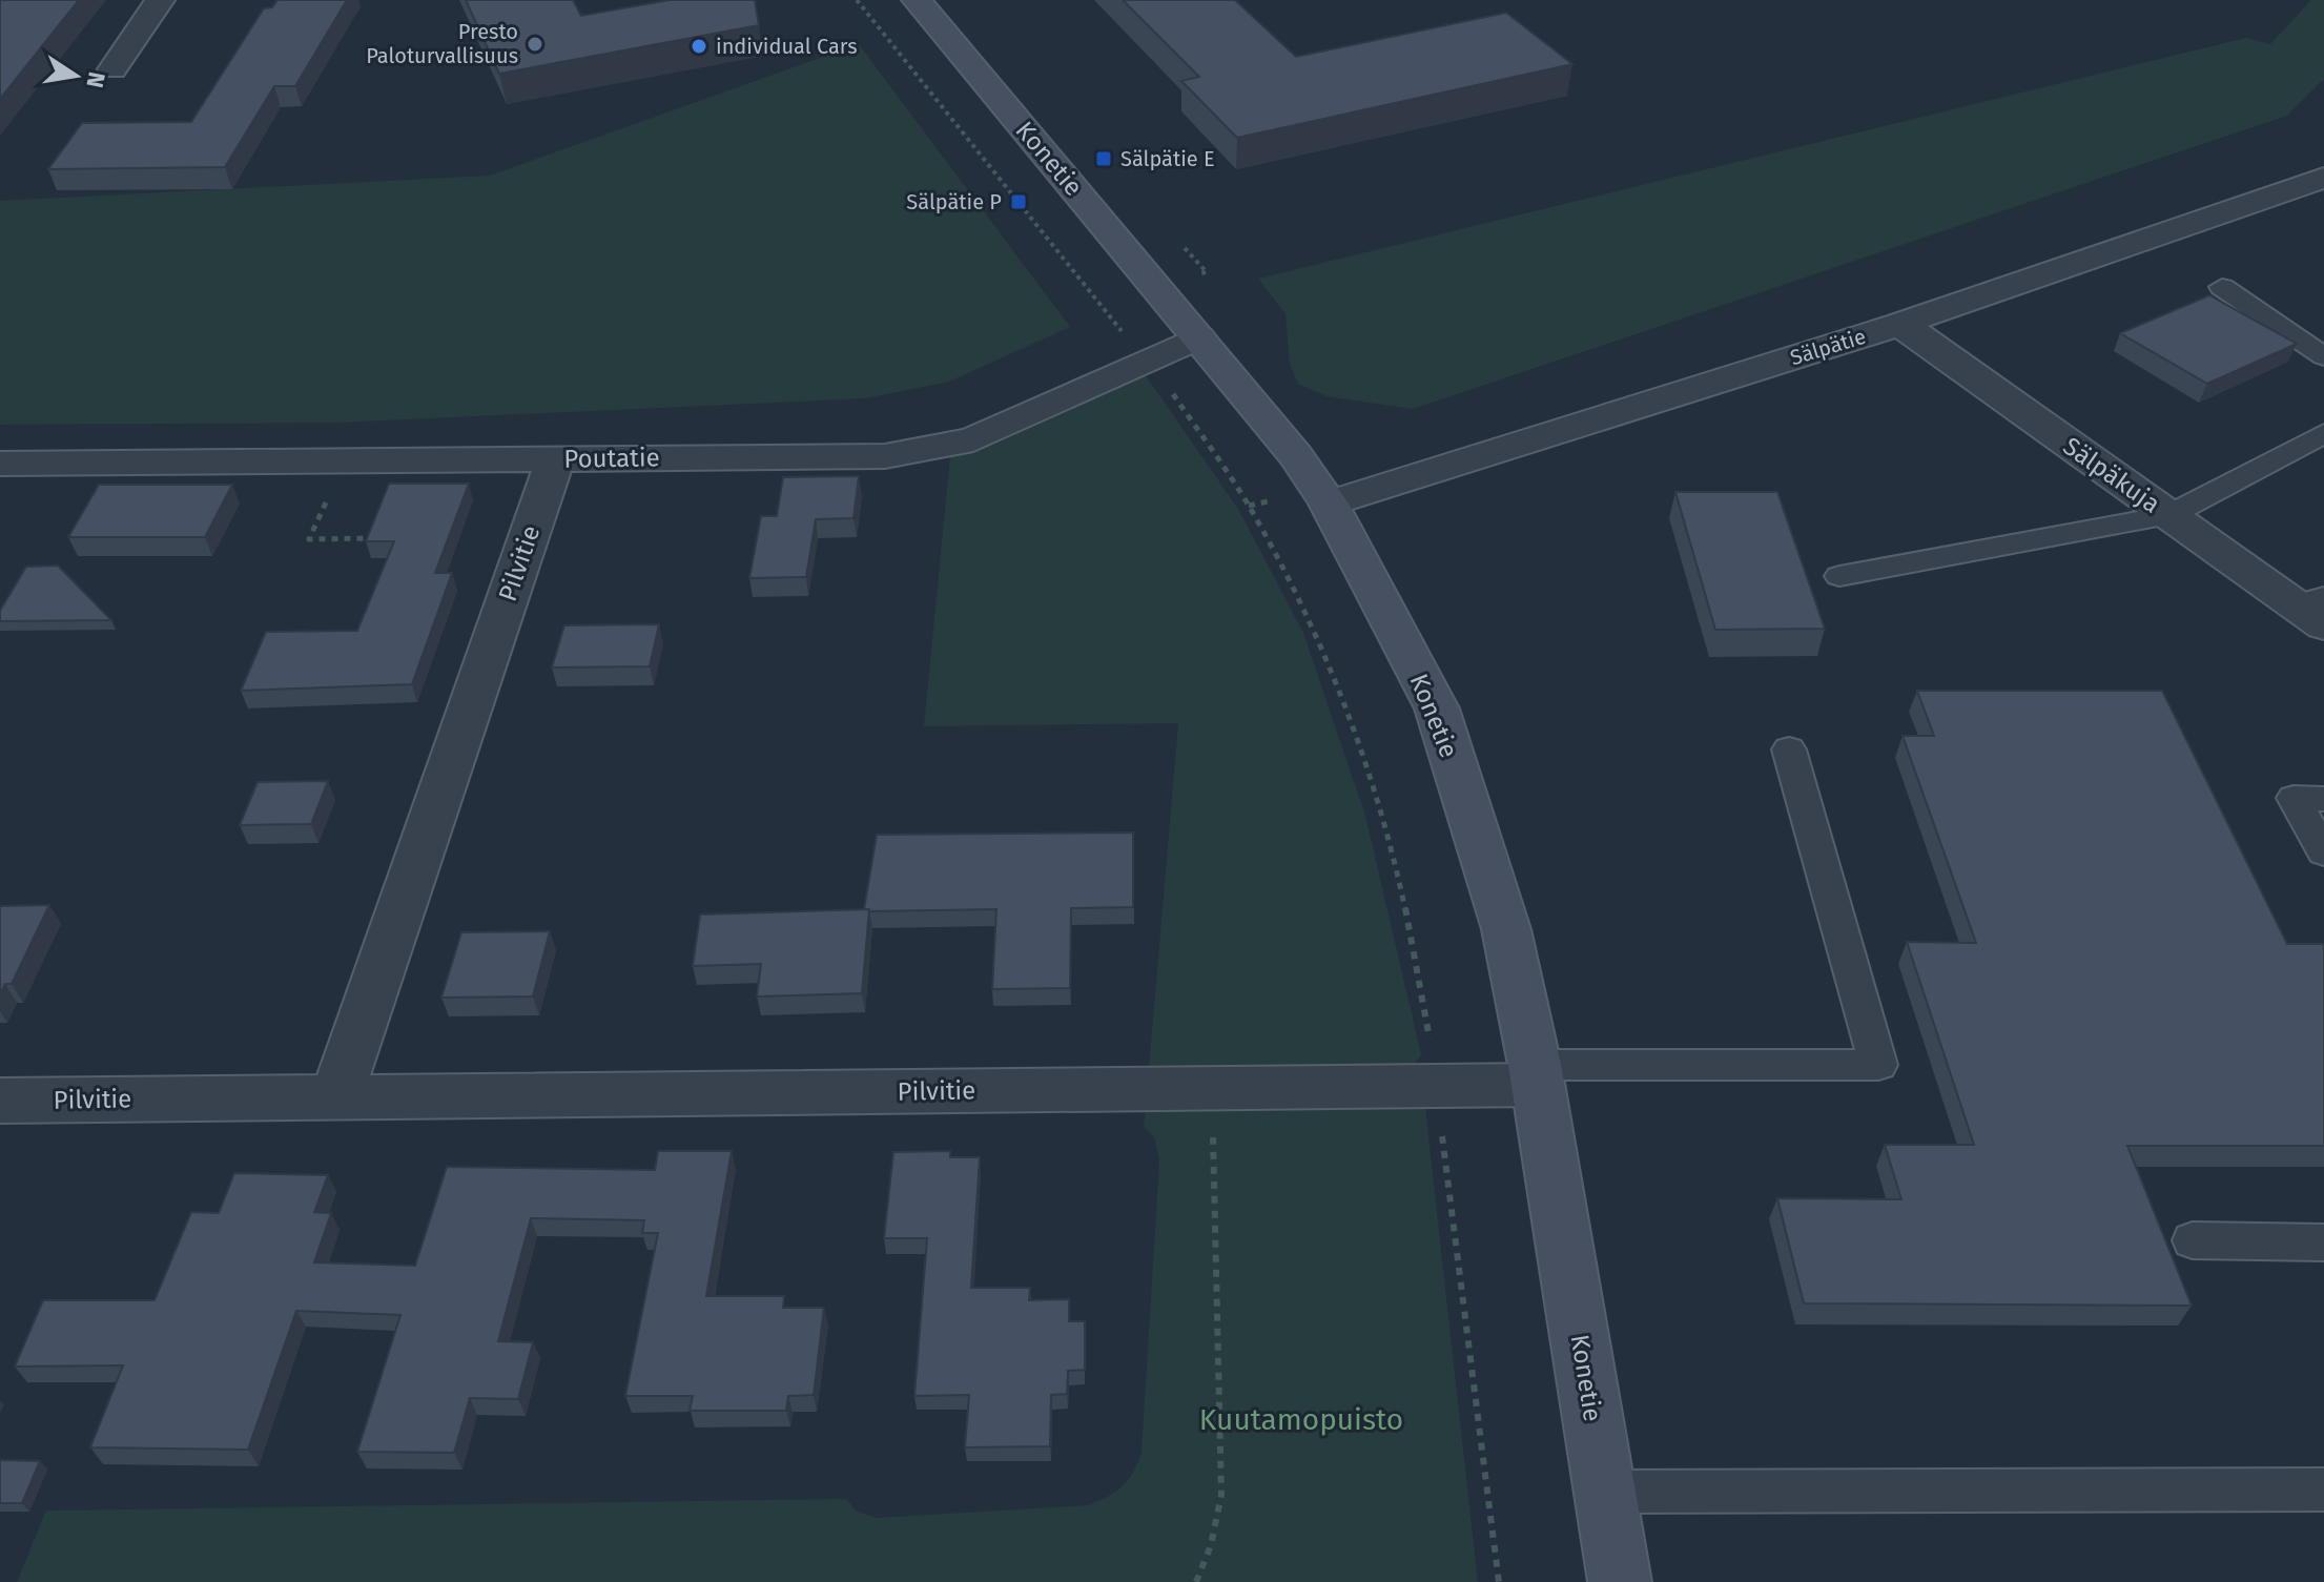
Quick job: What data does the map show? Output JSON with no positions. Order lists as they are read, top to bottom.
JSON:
{
  "streets": {
    "street": [
      "Konetie",
      "Sälpätie",
      "Poutatie",
      "Sälpäkuja",
      "Pilvitie"
    ]
  },
  "crossings": [
    ["Konetie", "Sälpätie"],
    ["Konetie", "Poutatie"],
    ["Konetie", "Pilvitie"],
    ["Sälpätie", "Sälpäkuja"],
    ["Poutatie", "Pilvitie"]
  ],
  "parks": ["Kuutamopuisto"],
  "places": {
    "other": ["Presto Paloturvallisuus", "individual Cars"],
    "transit": ["Sälpätie E", "Sälpätie P"]
  },
  "north": "right"
}
